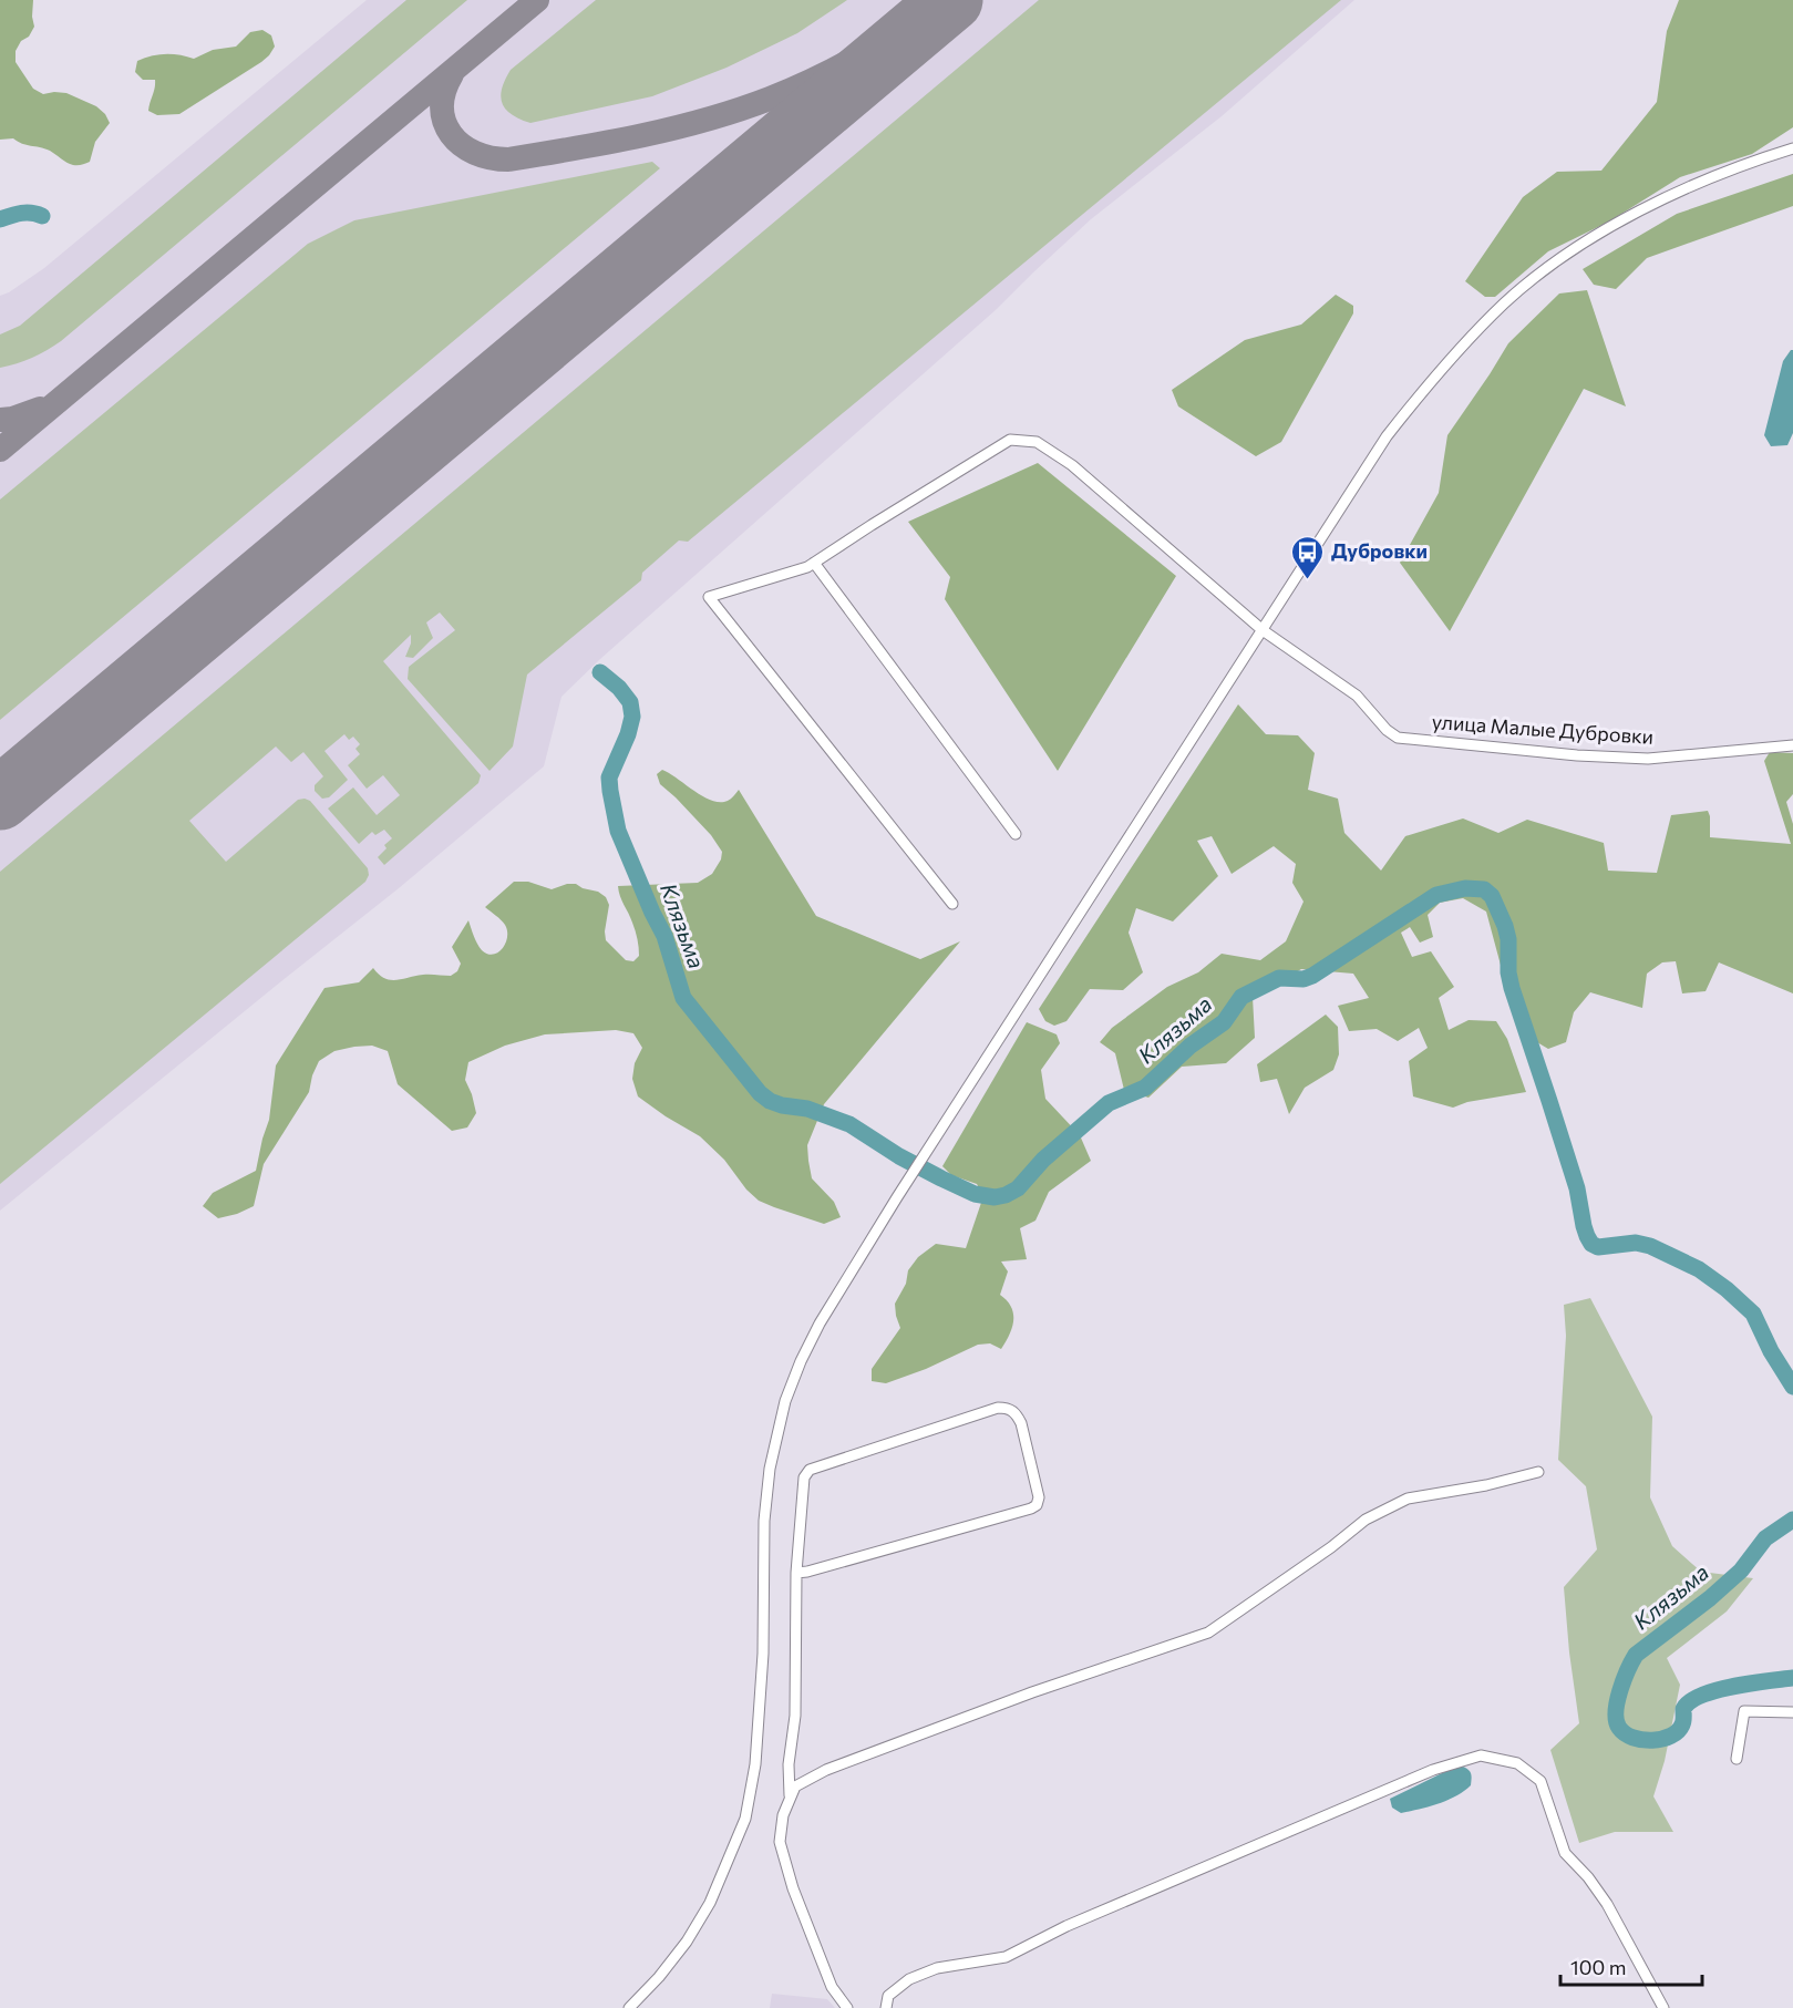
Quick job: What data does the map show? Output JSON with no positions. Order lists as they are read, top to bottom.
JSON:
{
  "streets": {
    "street": ["улица Малые Дубровки"]
  },
  "water": ["Клязьма"],
  "places": {
    "bus stop": ["Дубровки"]
  },
  "scale_bar": "100 m"
}
